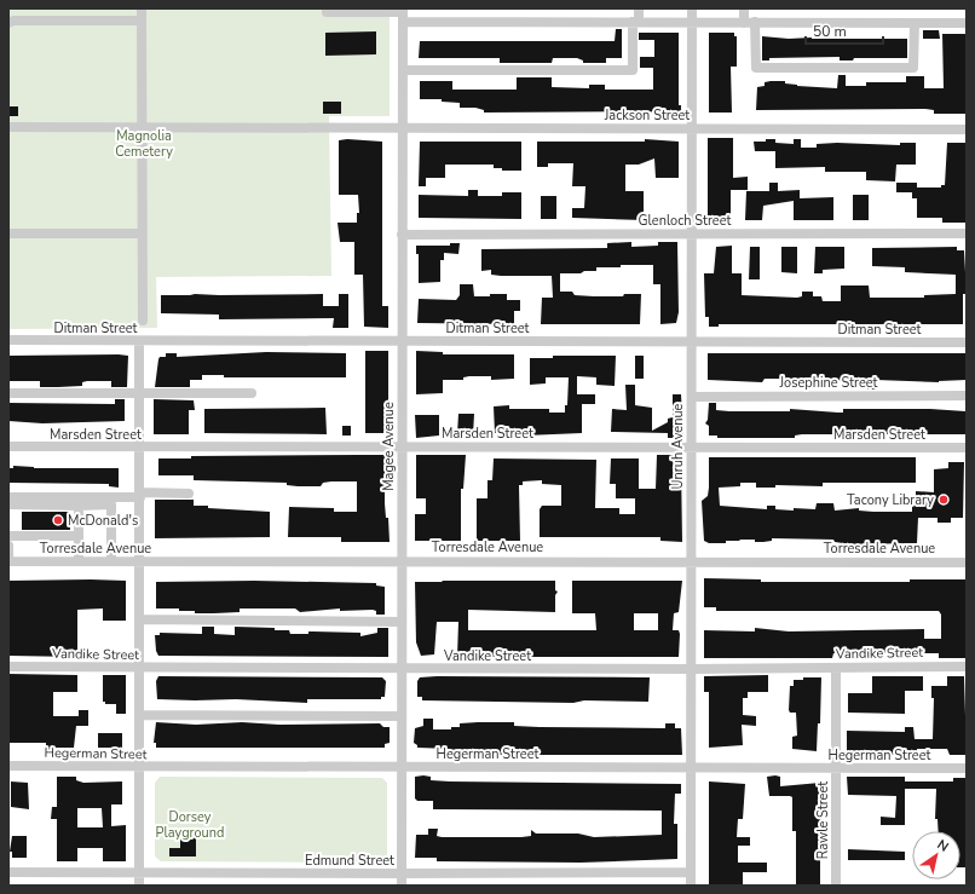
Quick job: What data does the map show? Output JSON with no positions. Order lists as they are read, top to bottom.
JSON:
{
  "streets": {
    "street": [
      "Jackson Street",
      "Glenloch Street",
      "Ditman Street",
      "Josephine Street",
      "Marsden Street",
      "Magee Avenue",
      "Unruh Avenue",
      "Torresdale Avenue",
      "Vandike Street",
      "Hegerman Street",
      "Rawle Street",
      "Edmund Street"
    ]
  },
  "crossings": [
    ["Jackson Street", "Magee Avenue"],
    ["Jackson Street", "Unruh Avenue"],
    ["Glenloch Street", "Magee Avenue"],
    ["Glenloch Street", "Unruh Avenue"],
    ["Ditman Street", "Magee Avenue"],
    ["Ditman Street", "Unruh Avenue"],
    ["Josephine Street", "Unruh Avenue"],
    ["Marsden Street", "Magee Avenue"],
    ["Marsden Street", "Unruh Avenue"],
    ["Magee Avenue", "Torresdale Avenue"],
    ["Magee Avenue", "Vandike Street"],
    ["Magee Avenue", "Hegerman Street"],
    ["Magee Avenue", "Edmund Street"],
    ["Unruh Avenue", "Torresdale Avenue"],
    ["Unruh Avenue", "Vandike Street"],
    ["Unruh Avenue", "Hegerman Street"],
    ["Unruh Avenue", "Edmund Street"],
    ["Vandike Street", "Rawle Street"],
    ["Hegerman Street", "Rawle Street"]
  ],
  "parks": ["Magnolia Cemetery", "Dorsey Playground"],
  "places": ["Tacony Library", "McDonald's"],
  "scale_bar": "50 m",
  "north": "top right"
}
